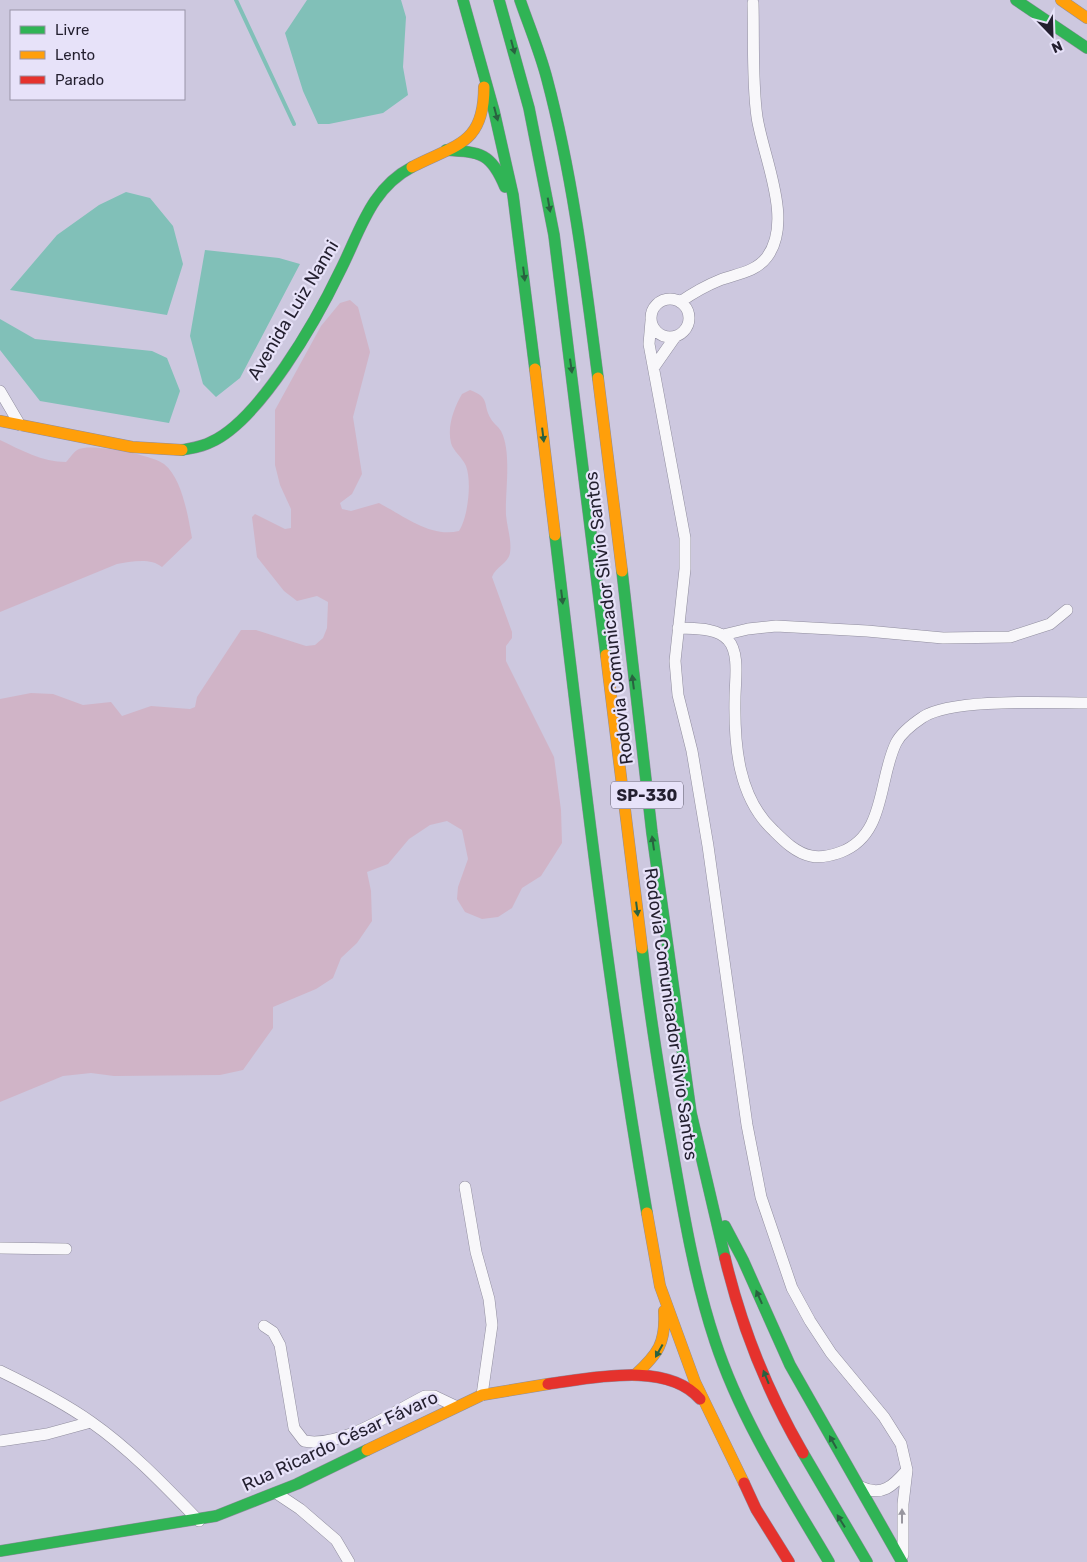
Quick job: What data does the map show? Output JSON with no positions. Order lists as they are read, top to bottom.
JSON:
{
  "streets": {
    "main road": [
      "Avenida Luiz Nanni",
      "Rodovia Comunicador Silvio Santos",
      "SP-330",
      "Rua Ricardo César Fávaro"
    ]
  },
  "legend": ["Livre", "Lento", "Parado"],
  "north": "bottom right"
}
